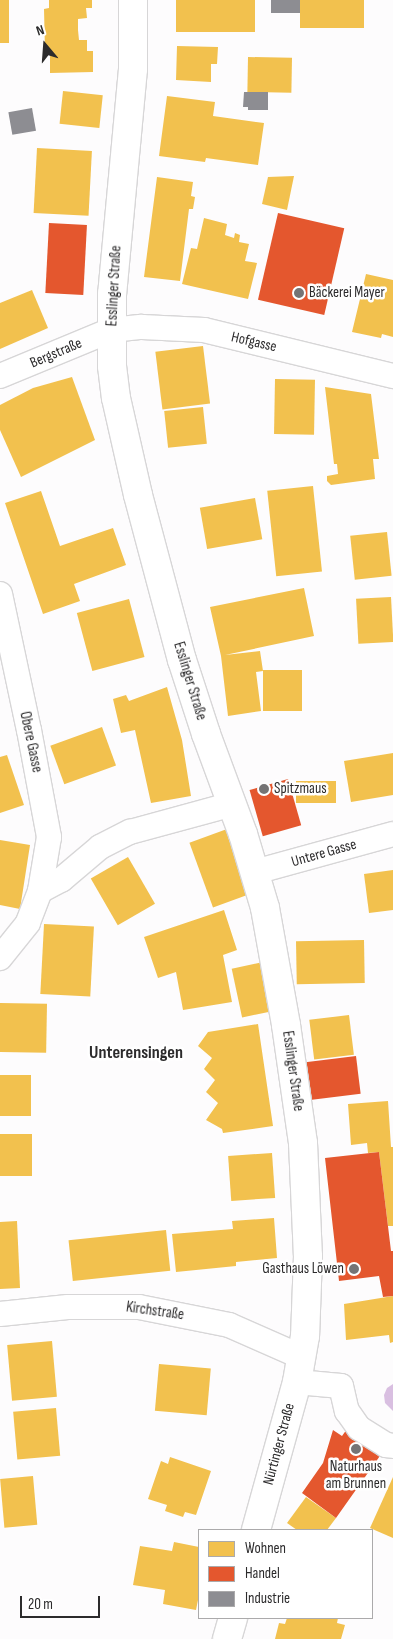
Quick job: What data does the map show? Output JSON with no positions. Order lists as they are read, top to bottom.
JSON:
{
  "streets": {
    "street": [
      "Esslinger Straße",
      "Hofgasse",
      "Bergstraße",
      "Obere Gasse",
      "Untere Gasse",
      "Kirchstraße",
      "Nürtinger Straße"
    ]
  },
  "crossings": [
    ["Esslinger Straße", "Hofgasse"],
    ["Esslinger Straße", "Bergstraße"],
    ["Esslinger Straße", "Untere Gasse"],
    ["Esslinger Straße", "Kirchstraße"],
    ["Esslinger Straße", "Nürtinger Straße"],
    ["Hofgasse", "Bergstraße"],
    ["Kirchstraße", "Nürtinger Straße"]
  ],
  "districts": ["Unterensingen"],
  "places": [
    "Bäckerei Mayer",
    "Spitzmaus",
    "Gasthaus Löwen",
    "Naturhaus am Brunnen"
  ],
  "legend": ["Wohnen", "Handel", "Industrie"],
  "scale_bar": "20 m",
  "north": "top"
}
